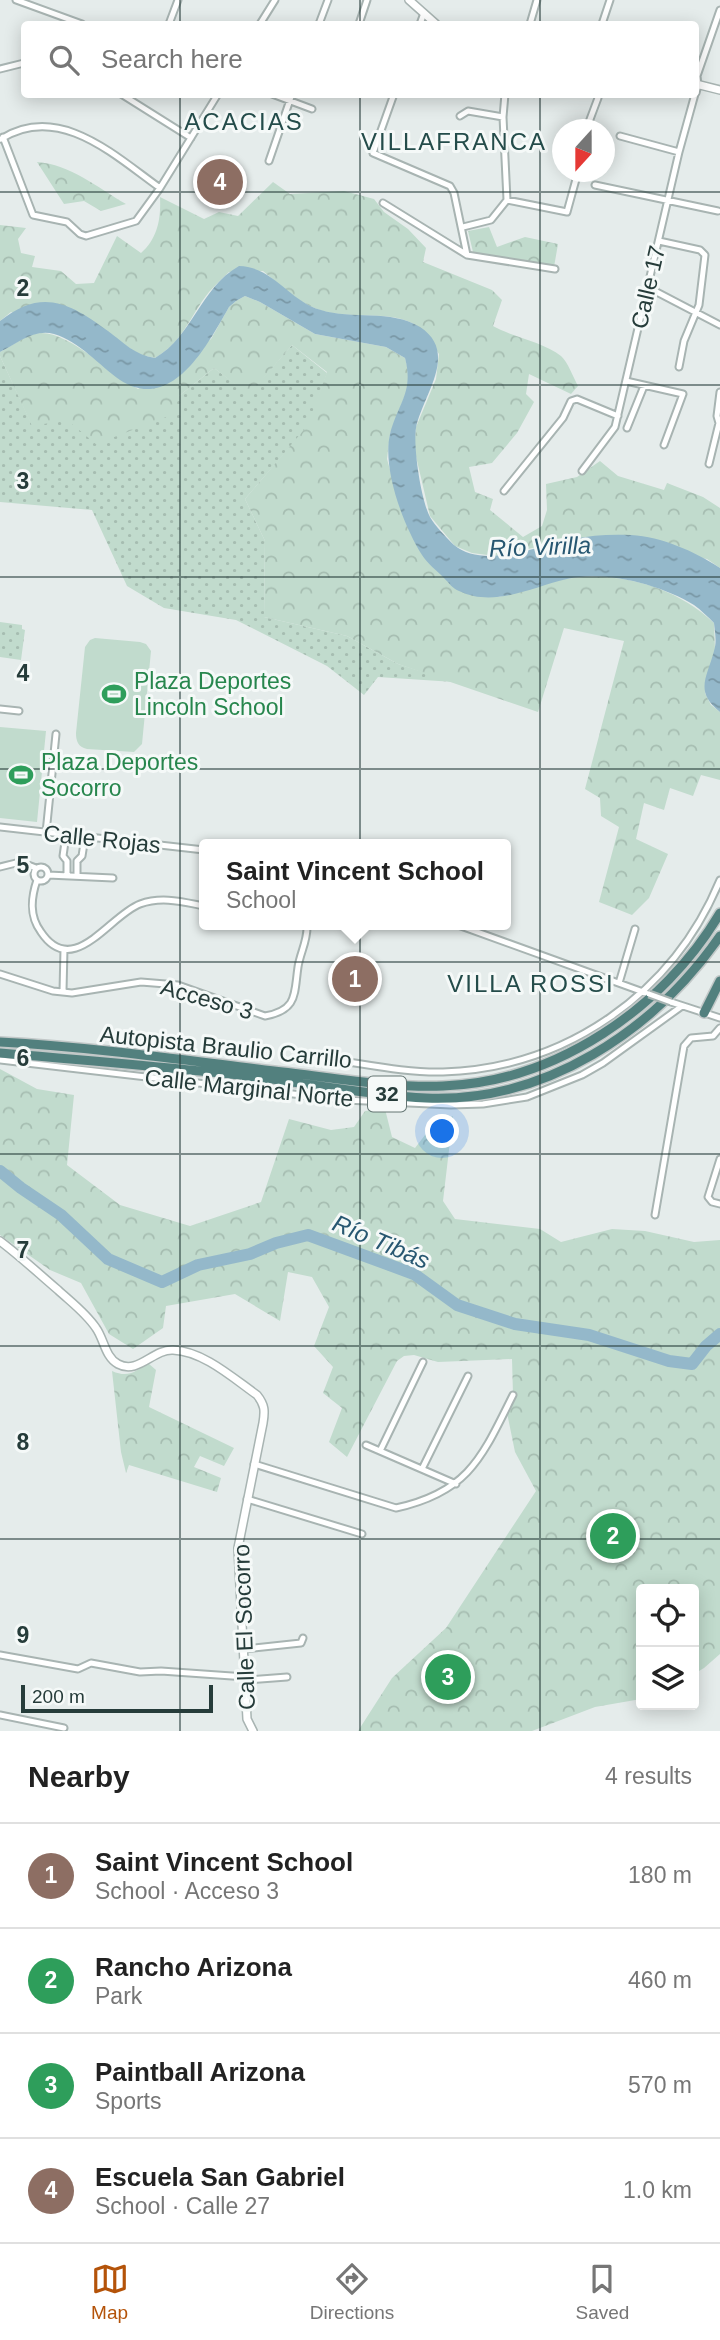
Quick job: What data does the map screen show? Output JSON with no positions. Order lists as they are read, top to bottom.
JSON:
{
  "streets": {
    "highway": ["Autopista Braulio Carrillo", "32"],
    "street": [
      "Calle 17",
      "Calle Rojas",
      "Acceso 3",
      "Calle Marginal Norte",
      "Calle El Socorro"
    ]
  },
  "districts": ["ACACIAS", "VILLAFRANCA", "VILLA ROSSI"],
  "water": ["Río Virilla", "Río Tibás"],
  "places": {
    "sports": ["Plaza Deportes Lincoln School", "Plaza Deportes Socorro"]
  },
  "scale_bar": "200 m",
  "north": "bottom",
  "page": {
    "search": "Search here",
    "pins": [
      "4",
      "1",
      "2",
      "3"
    ],
    "popup": ["Saint Vincent School", "School"],
    "scale": "200 m",
    "heading": ["Nearby", "4 results"],
    "list": [
      {
        "mark": "1",
        "name": "Saint Vincent School",
        "note": "School · Acceso 3",
        "value": "180 m"
      },
      {
        "mark": "2",
        "name": "Rancho Arizona",
        "note": "Park",
        "value": "460 m"
      },
      {
        "mark": "3",
        "name": "Paintball Arizona",
        "note": "Sports",
        "value": "570 m"
      },
      {
        "mark": "4",
        "name": "Escuela San Gabriel",
        "note": "School · Calle 27",
        "value": "1.0 km"
      }
    ],
    "nav": ["Map", "Directions", "Saved"]
  },
  "grid": {
    "rows": [
      "2",
      "3",
      "4",
      "5",
      "6",
      "7",
      "8",
      "9"
    ]
  }
}
